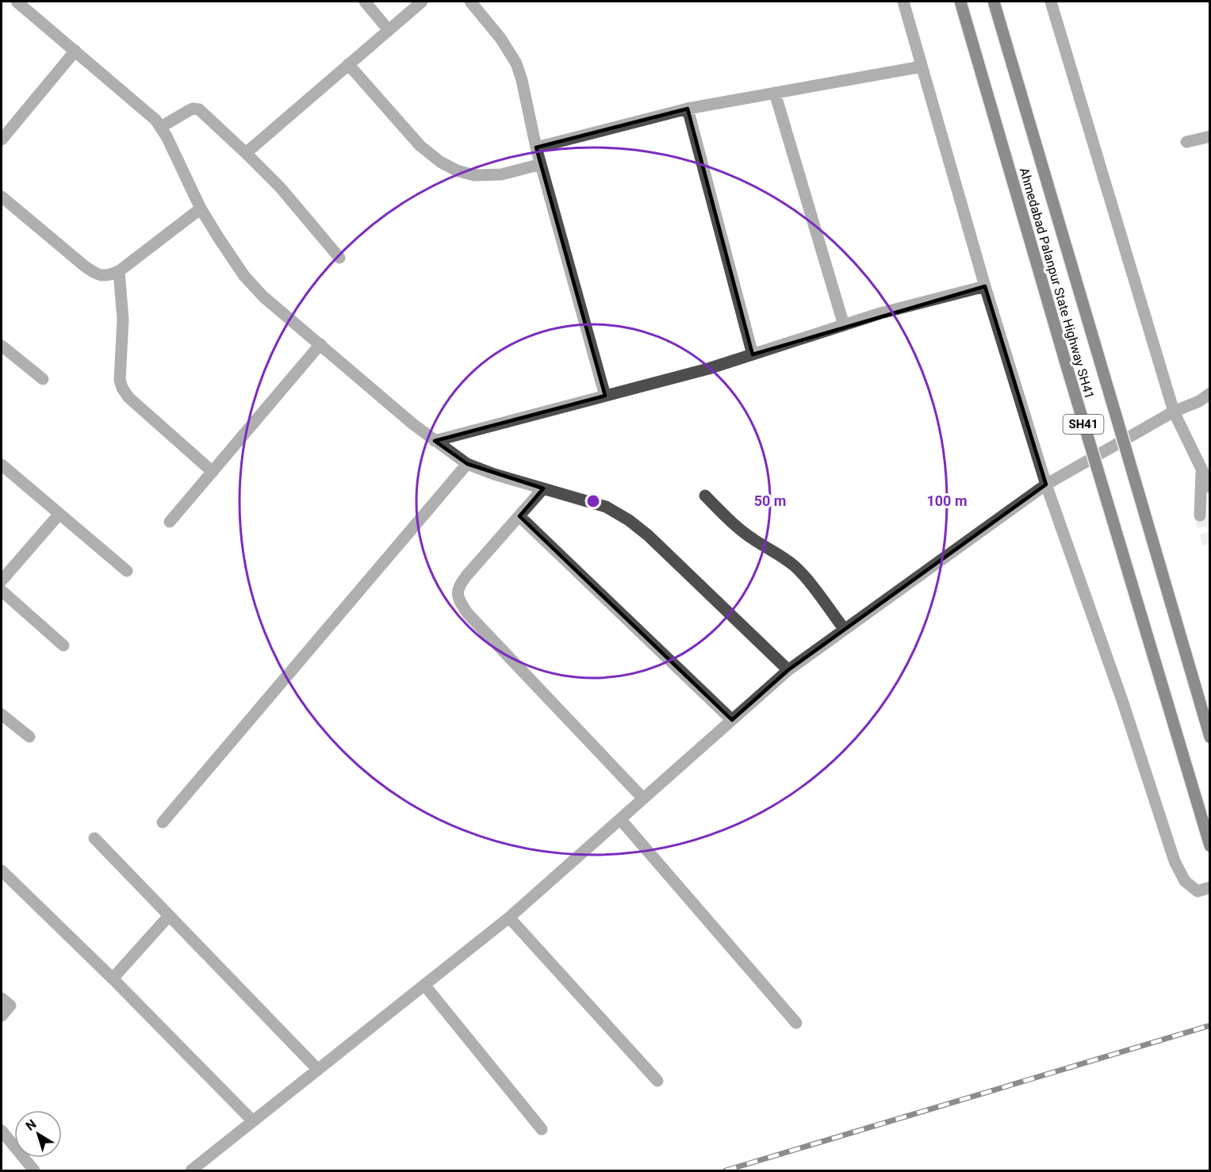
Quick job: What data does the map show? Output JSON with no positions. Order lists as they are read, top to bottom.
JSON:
{
  "streets": {
    "main road": ["Ahmedabad Palanpur State Highway SH41", "SH41"]
  },
  "north": "top left",
  "rings": ["50 m", "100 m"]
}
